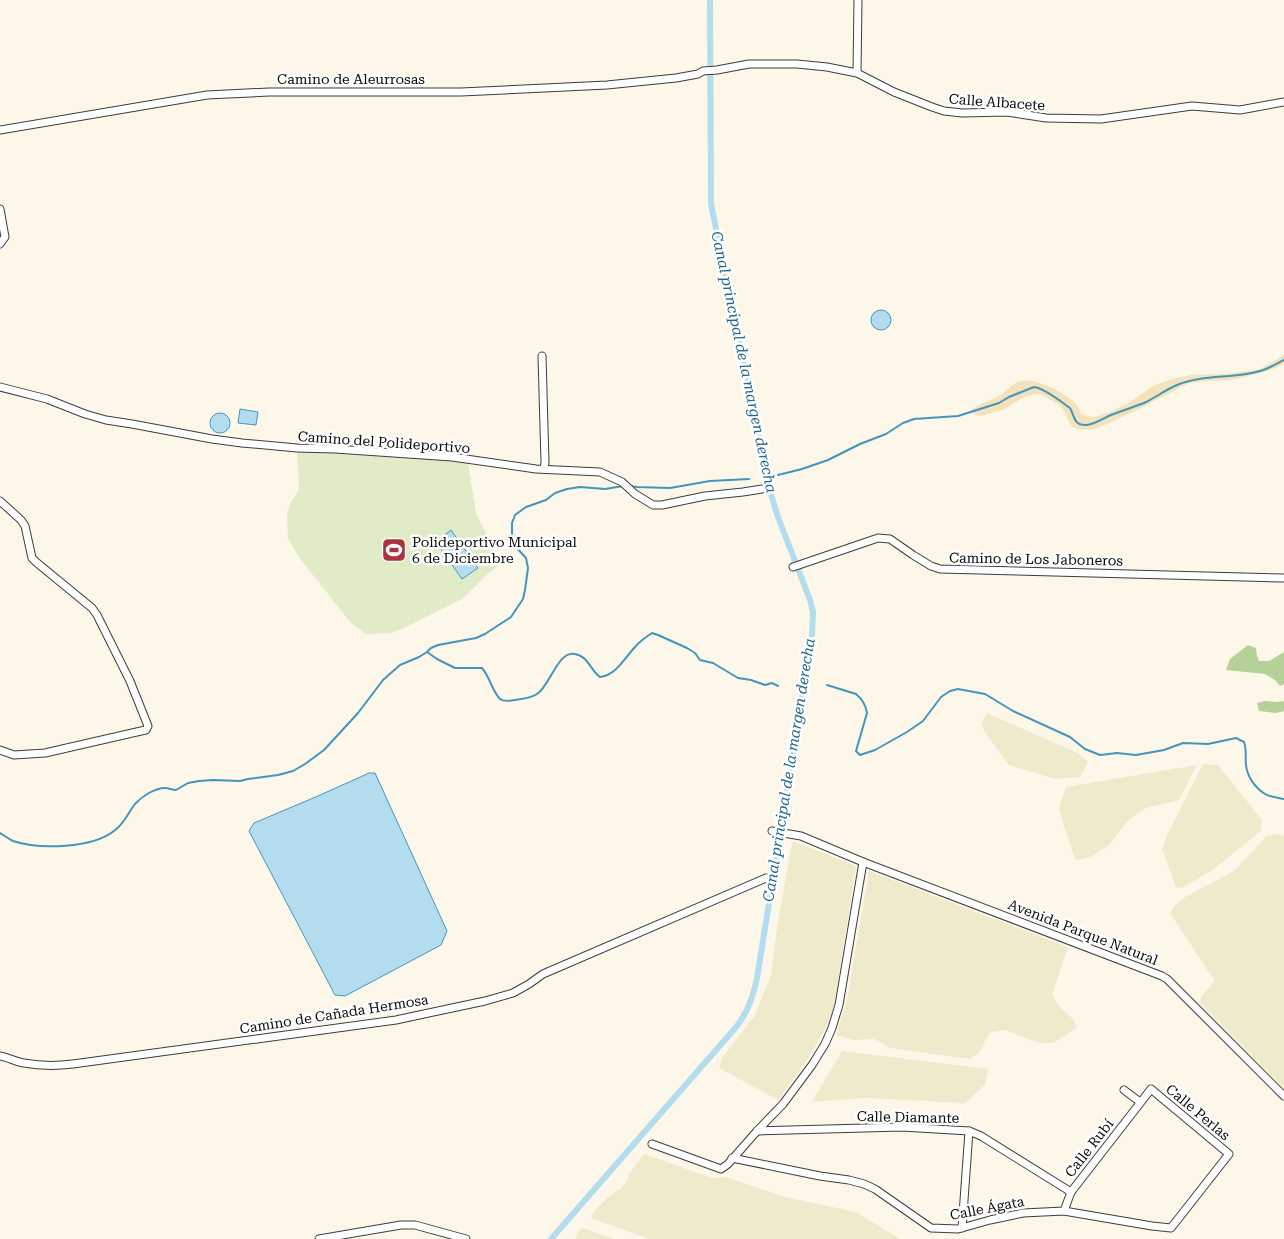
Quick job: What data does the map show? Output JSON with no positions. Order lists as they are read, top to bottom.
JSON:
{
  "streets": {
    "street": [
      "Camino de Aleurrosas",
      "Calle Albacete",
      "Camino del Polideportivo",
      "Camino de Los Jaboneros",
      "Avenida Parque Natural",
      "Camino de Cañada Hermosa",
      "Calle Perlas",
      "Calle Diamante",
      "Calle Rubí",
      "Calle Ágata"
    ]
  },
  "crossings": [
    ["Camino de Aleurrosas", "Calle Albacete"],
    ["Calle Perlas", "Calle Rubí"],
    ["Calle Perlas", "Calle Ágata"],
    ["Calle Diamante", "Calle Rubí"],
    ["Calle Rubí", "Calle Ágata"]
  ],
  "water": ["Canal principal de la margen derecha"],
  "places": {
    "sports": ["Polideportivo Municipal 6 de Diciembre"]
  }
}
